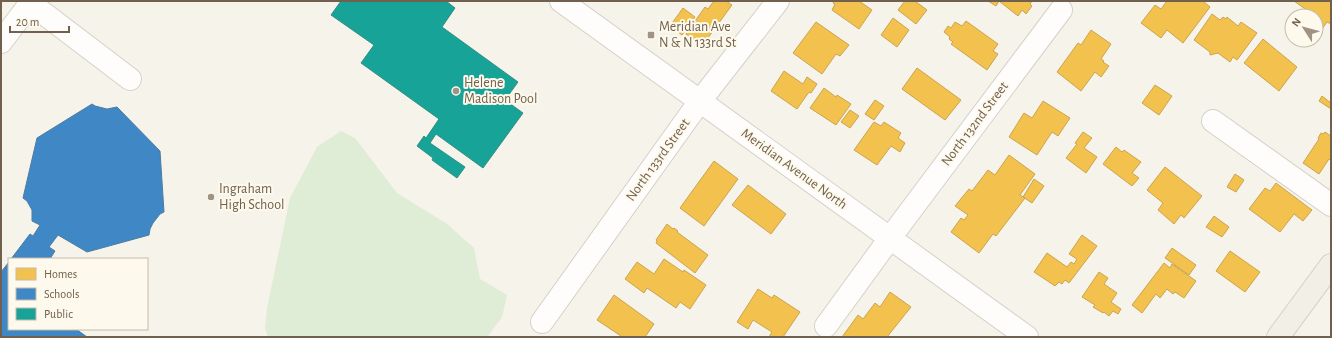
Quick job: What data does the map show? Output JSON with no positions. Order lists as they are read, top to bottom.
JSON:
{
  "streets": {
    "street": ["North 132nd Street", "North 133rd Street", "Meridian Avenue North"]
  },
  "crossings": [
    ["North 132nd Street", "Meridian Avenue North"],
    ["North 133rd Street", "Meridian Avenue North"]
  ],
  "places": {
    "transit": ["Meridian Ave N & N 133rd St"],
    "other": ["Helene Madison Pool", "Ingraham High School"]
  },
  "legend": ["Homes", "Schools", "Public"],
  "scale_bar": "20 m",
  "north": "top left"
}
